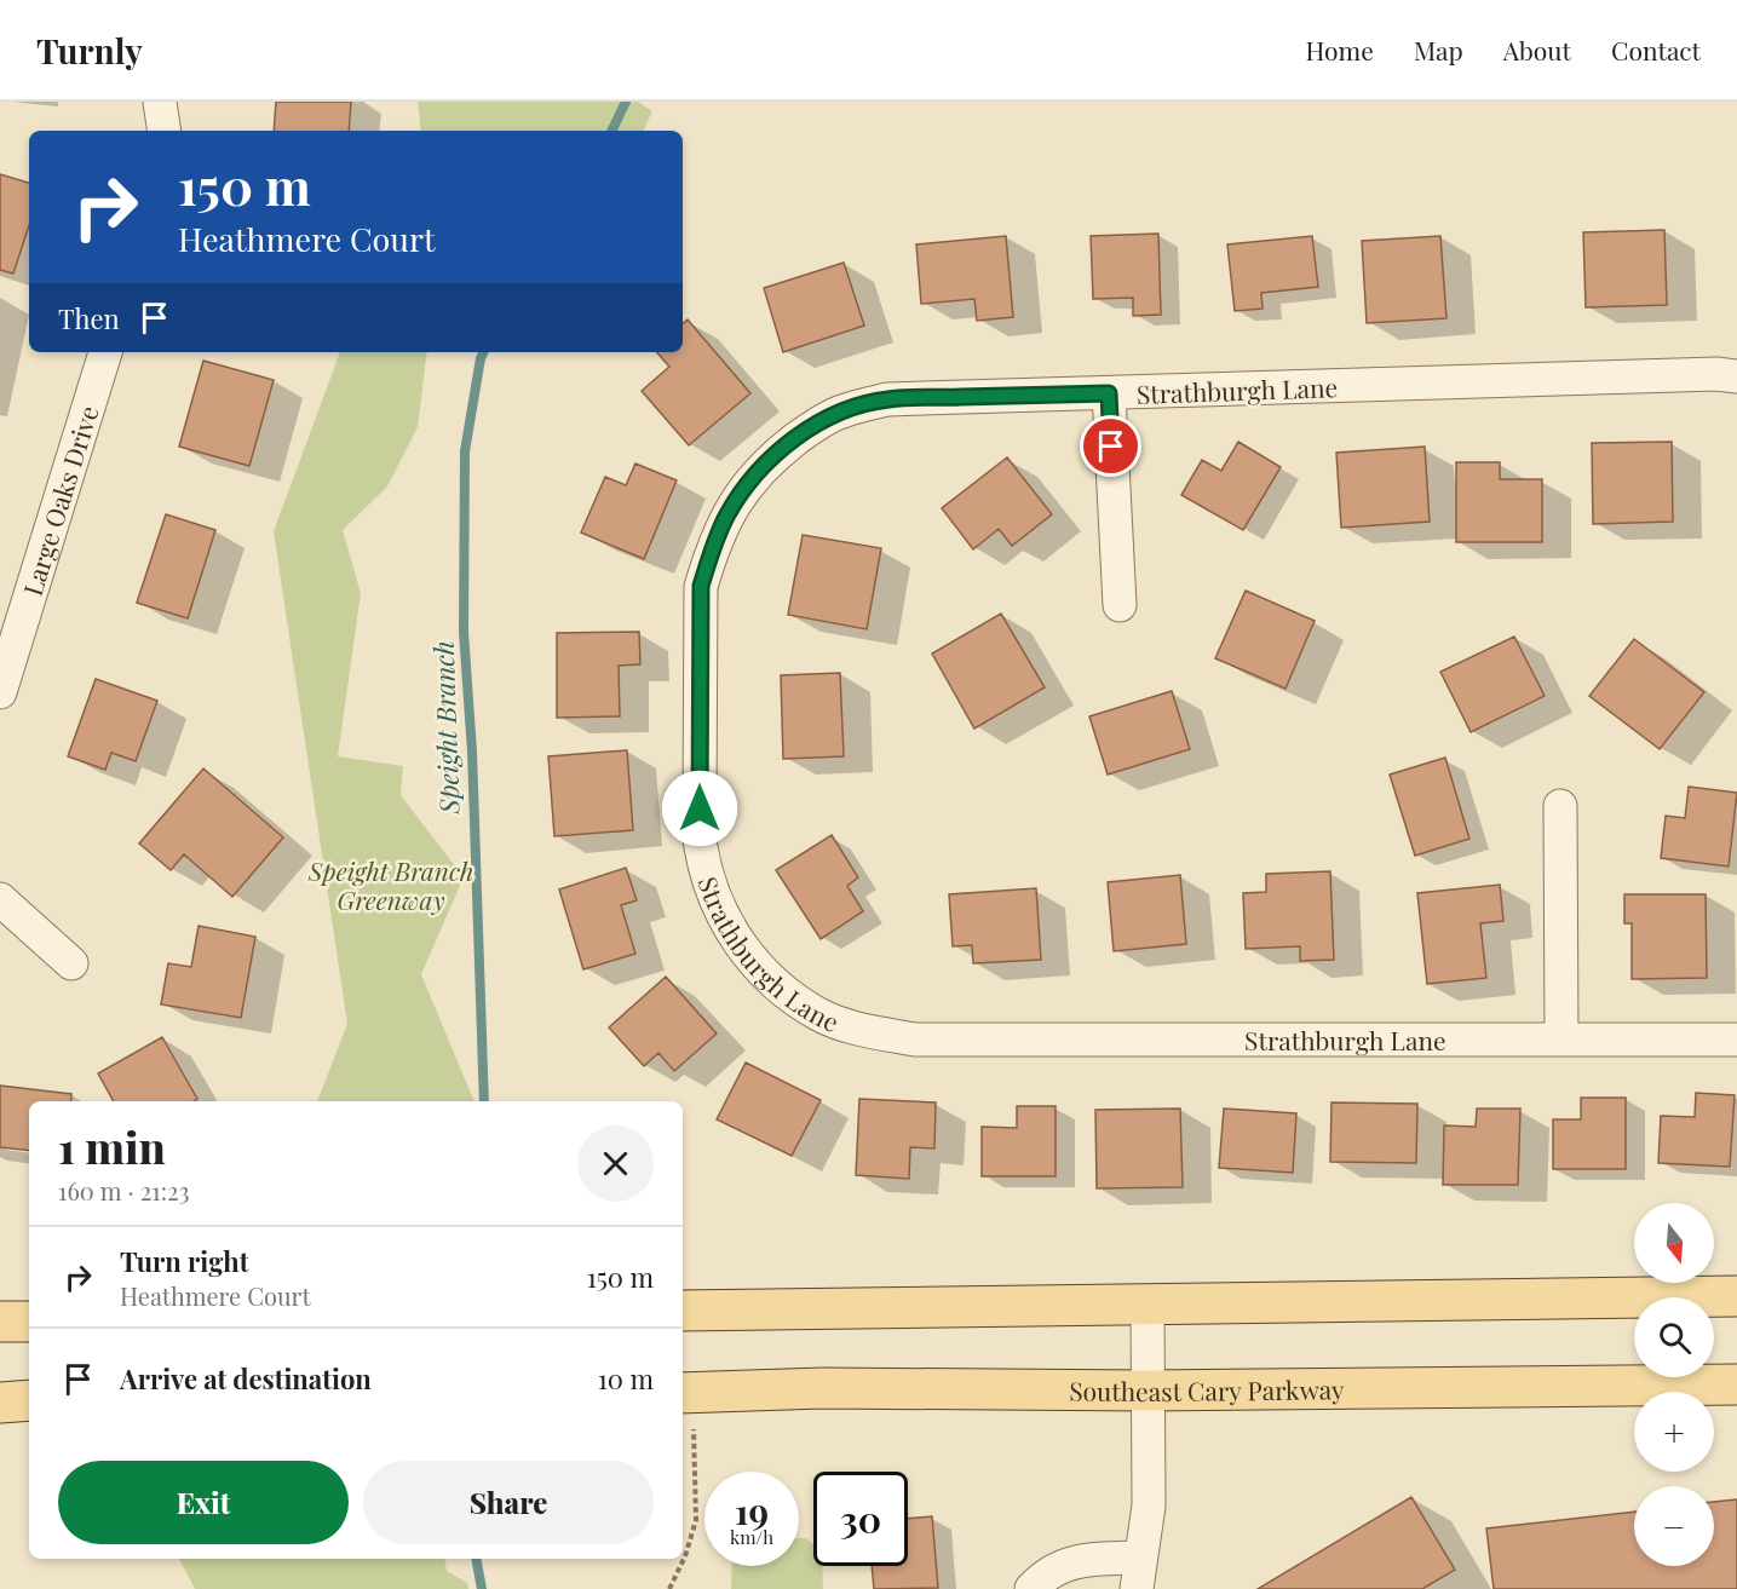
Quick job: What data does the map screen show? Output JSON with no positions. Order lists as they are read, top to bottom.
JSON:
{
  "streets": {
    "main road": ["Southeast Cary Parkway"],
    "street": ["Strathburgh Lane", "Large Oaks Drive"]
  },
  "water": ["Speight Branch"],
  "parks": ["Speight Branch Greenway"],
  "north": "bottom",
  "page": {
    "header": "Turnly",
    "nav": [
      "Home",
      "Map",
      "About",
      "Contact"
    ],
    "turn": ["150 m", "Heathmere Court"],
    "then": "Then",
    "heading": ["1 min", "160 m · 21:23"],
    "map_buttons": ["+", "−"],
    "list": [
      {
        "name": "Turn right",
        "note": "Heathmere Court",
        "value": "150 m"
      },
      {
        "name": "Arrive at destination",
        "value": "10 m"
      }
    ],
    "buttons": ["Exit", "Share"],
    "speed": "19 km/h",
    "limit": "30"
  }
}
